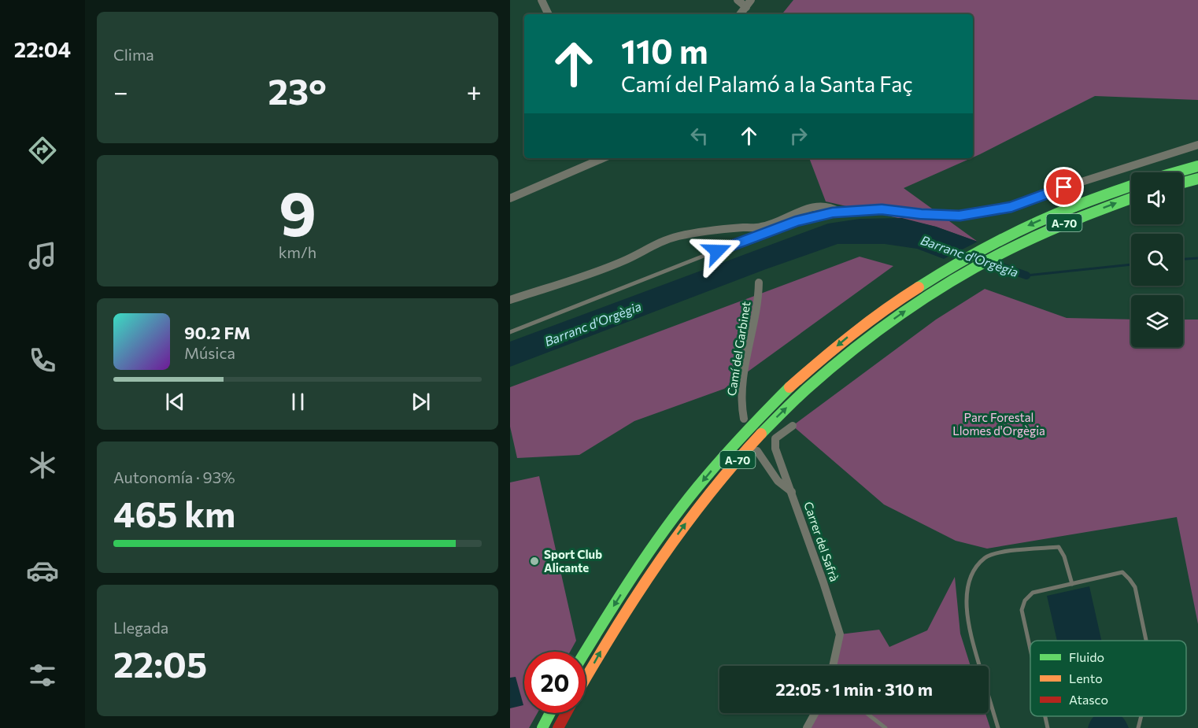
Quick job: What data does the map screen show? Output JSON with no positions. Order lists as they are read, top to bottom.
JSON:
{
  "streets": {
    "highway": ["A-70"],
    "street": ["Camí del Garbinet", "Carrer del Safrà"]
  },
  "water": ["Barranc d'Orgègia"],
  "parks": ["Parc Forestal Llomes d'Orgègia"],
  "places": ["Sport Club Alicante"],
  "legend": ["Fluido", "Lento", "Atasco"],
  "page": {
    "tabs": "22:04",
    "tile": [
      "Clima",
      ["9", "km/h"],
      ["Autonomía · 93%", "465 km"],
      ["Llegada", "22:05"]
    ],
    "turn": ["110 m", "Camí del Palamó a la Santa Faç"],
    "heat": ["−", "23°", "+"],
    "song": ["90.2 FM", "Música"],
    "limit": "20",
    "trip": "22:05 · 1 min · 310 m"
  }
}
